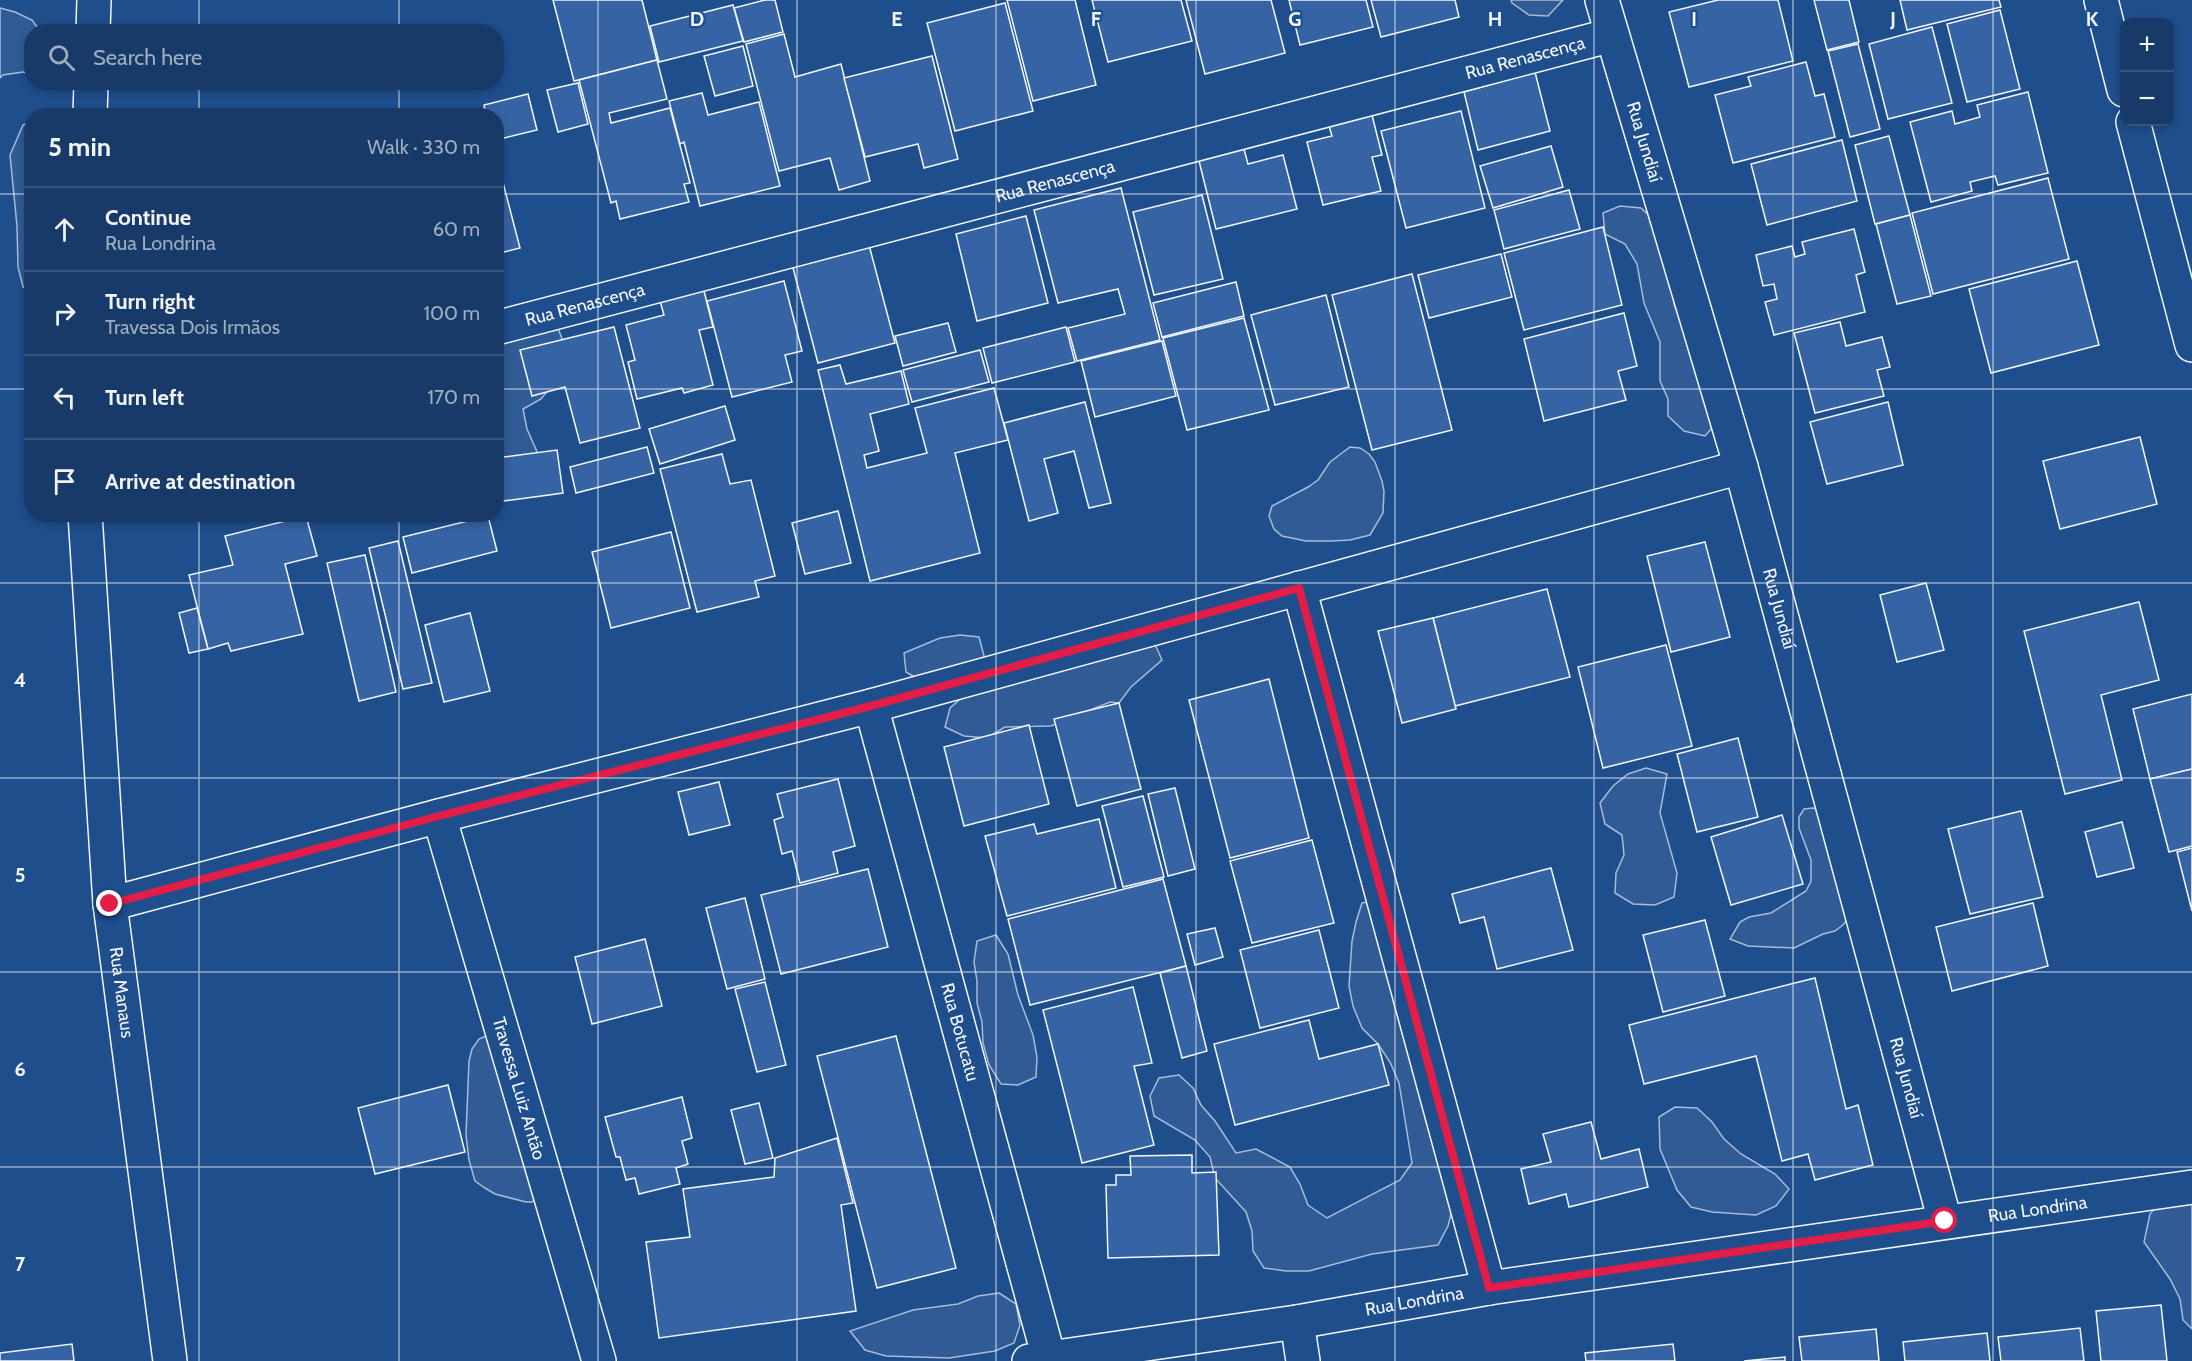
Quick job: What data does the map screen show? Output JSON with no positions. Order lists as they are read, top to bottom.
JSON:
{
  "streets": {
    "street": [
      "Rua Renascença",
      "Rua Jundiaí",
      "Rua Manaus",
      "Rua Botucatu",
      "Travessa Luiz Antão",
      "Rua Londrina"
    ]
  },
  "crossings": [
    ["Rua Renascença", "Rua Jundiaí"],
    ["Rua Jundiaí", "Rua Londrina"],
    ["Rua Botucatu", "Rua Londrina"]
  ],
  "page": {
    "map_buttons": ["+", "−"],
    "search": "Search here",
    "heading": ["5 min", "Walk · 330 m"],
    "list": [
      ["Continue", "Rua Londrina", "60 m"],
      ["Turn right", "Travessa Dois Irmãos", "100 m"],
      ["Turn left", "170 m"],
      "Arrive at destination"
    ]
  },
  "grid": {
    "columns": [
      "D",
      "E",
      "F",
      "G",
      "H",
      "I",
      "J",
      "K"
    ],
    "rows": [
      "4",
      "5",
      "6",
      "7"
    ]
  }
}
